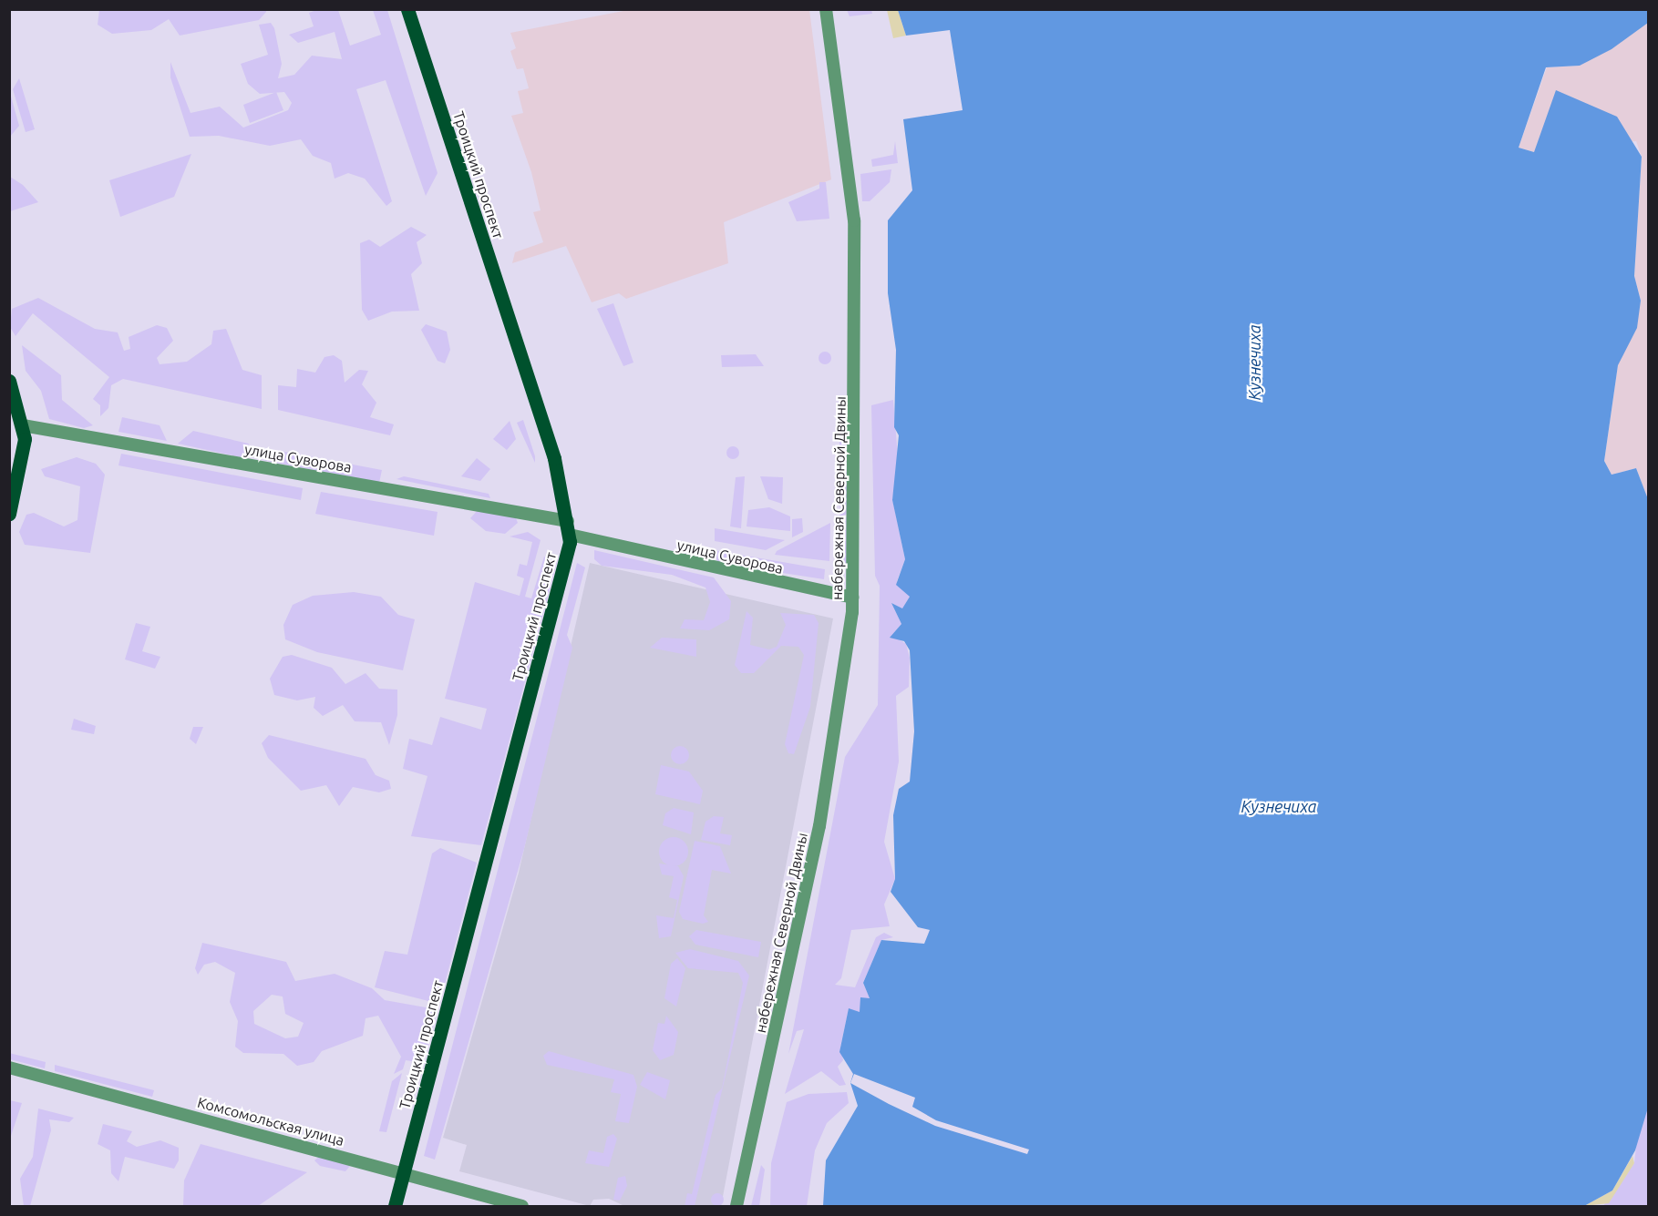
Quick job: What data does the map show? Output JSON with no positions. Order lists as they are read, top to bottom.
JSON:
{
  "streets": {
    "main road": ["Троицкий проспект"],
    "street": ["улица Суворова", "набережная Северной Двины", "Комсомольская улица"]
  },
  "crossings": [
    ["Троицкий проспект", "улица Суворова"],
    ["Троицкий проспект", "Комсомольская улица"],
    ["улица Суворова", "набережная Северной Двины"]
  ],
  "water": ["Кузнечиха"]
}
